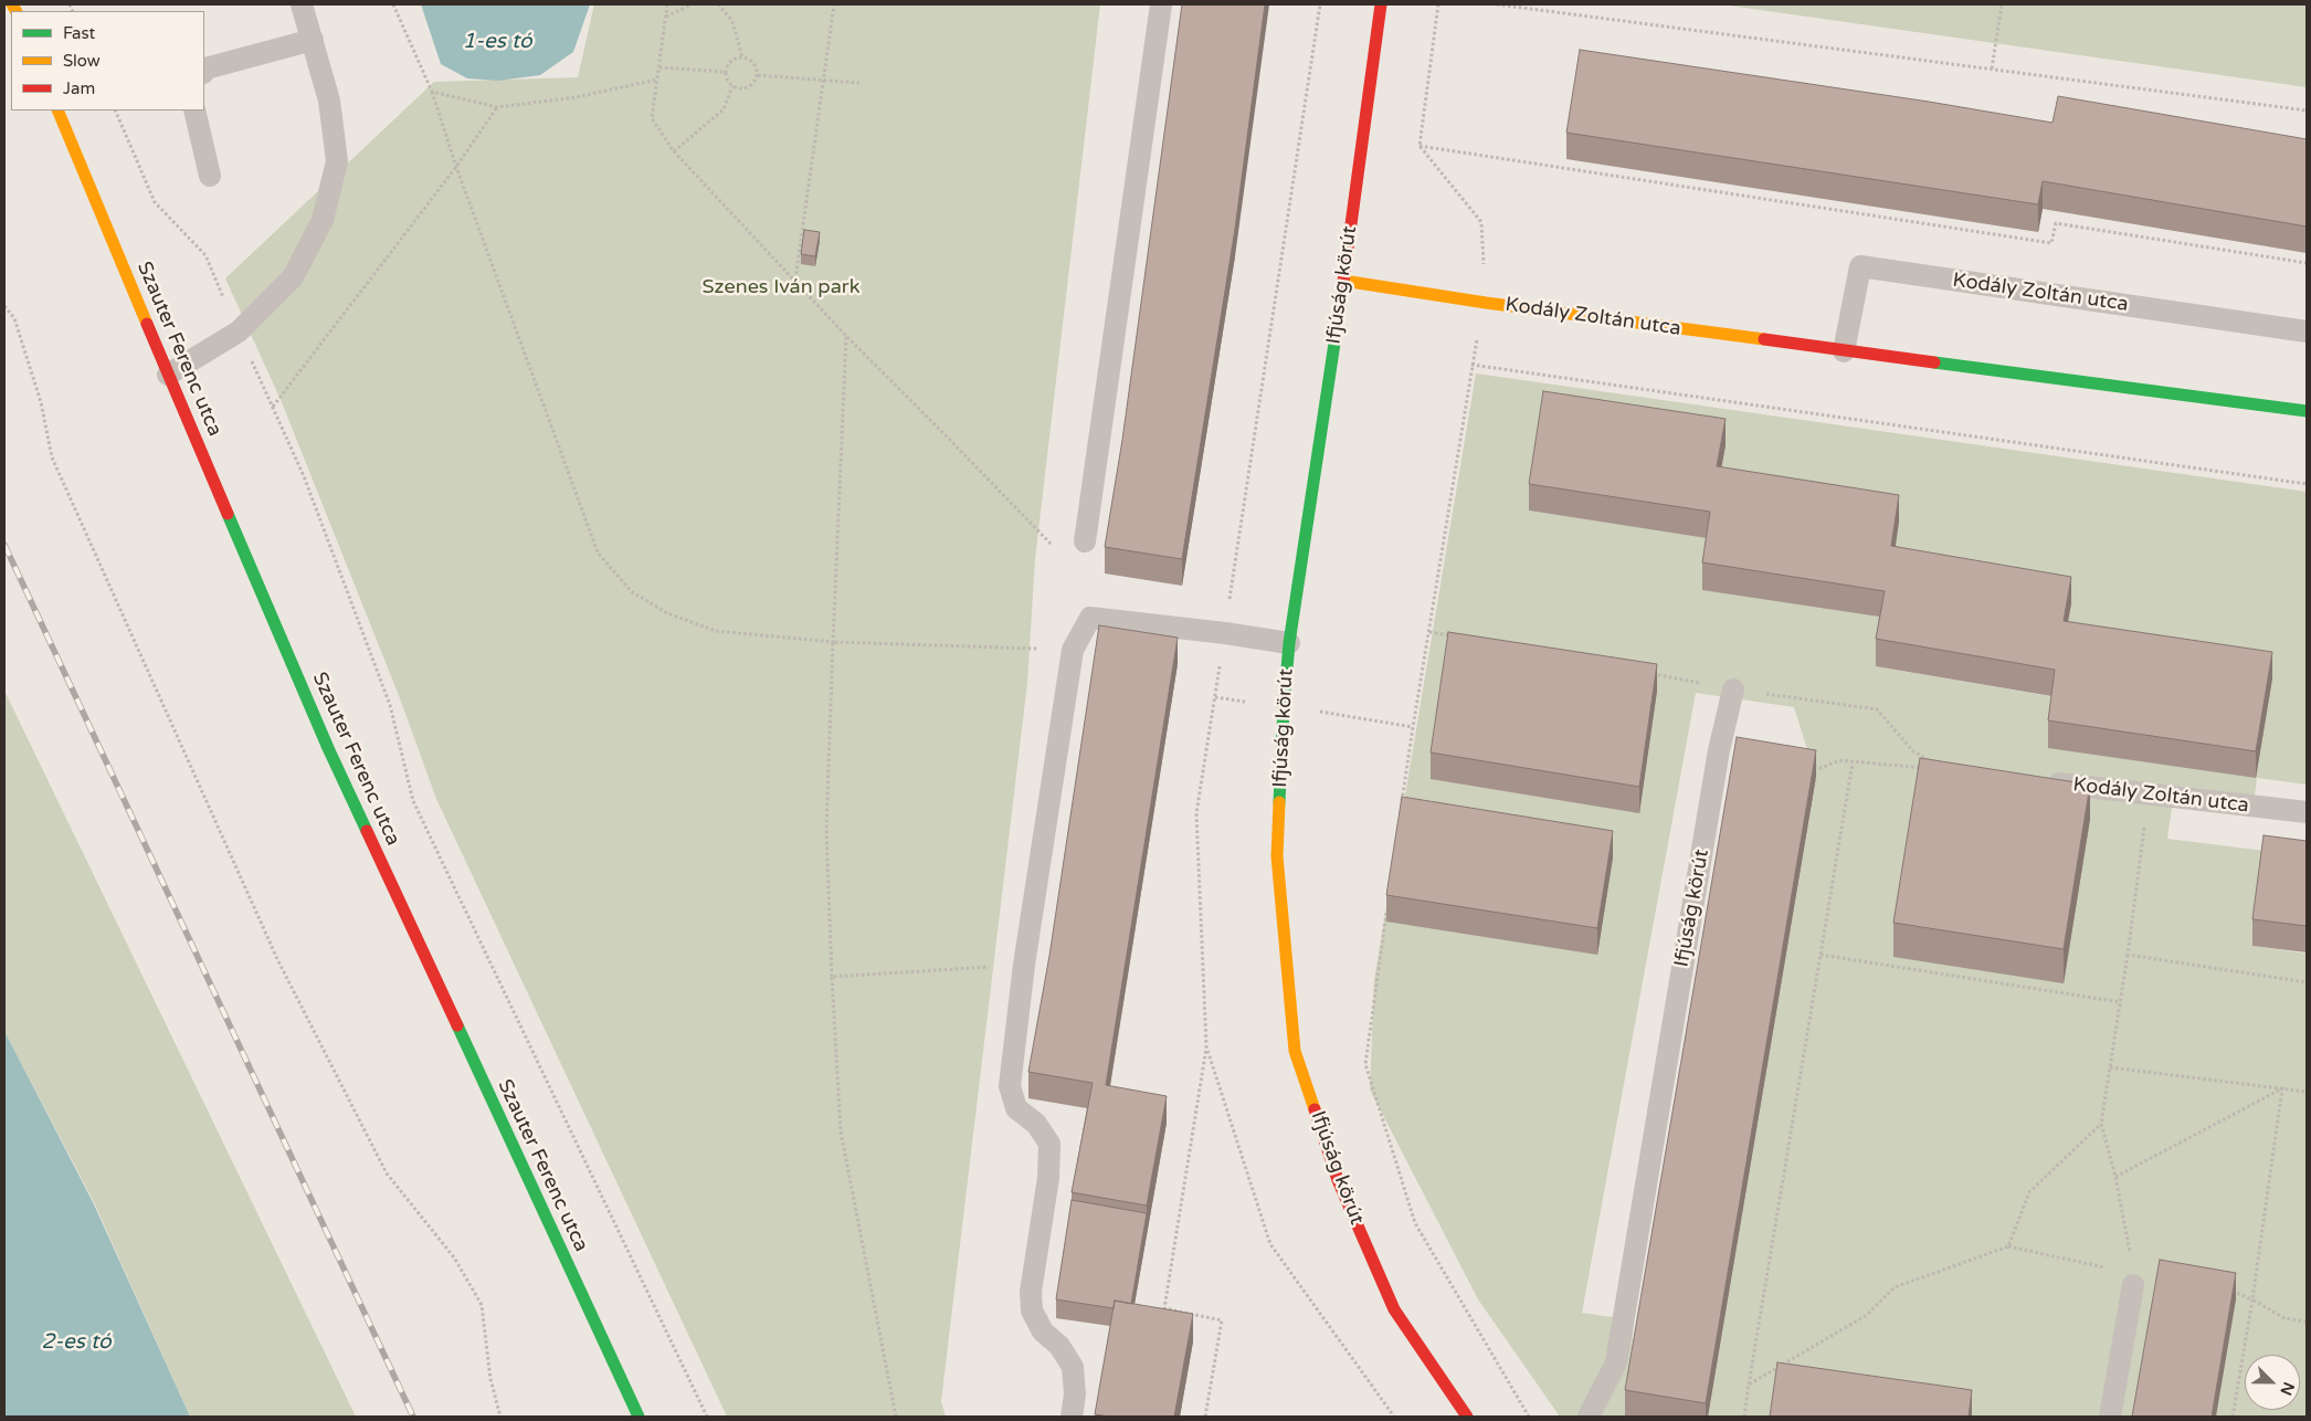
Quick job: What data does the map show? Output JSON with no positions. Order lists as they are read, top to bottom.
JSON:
{
  "streets": {
    "street": ["Ifjúság körút", "Kodály Zoltán utca", "Szauter Ferenc utca"]
  },
  "crossings": [
    ["Ifjúság körút", "Kodály Zoltán utca"]
  ],
  "water": ["1-es tó", "2-es tó"],
  "parks": ["Szenes Iván park"],
  "legend": ["Fast", "Slow", "Jam"],
  "north": "bottom right"
}
